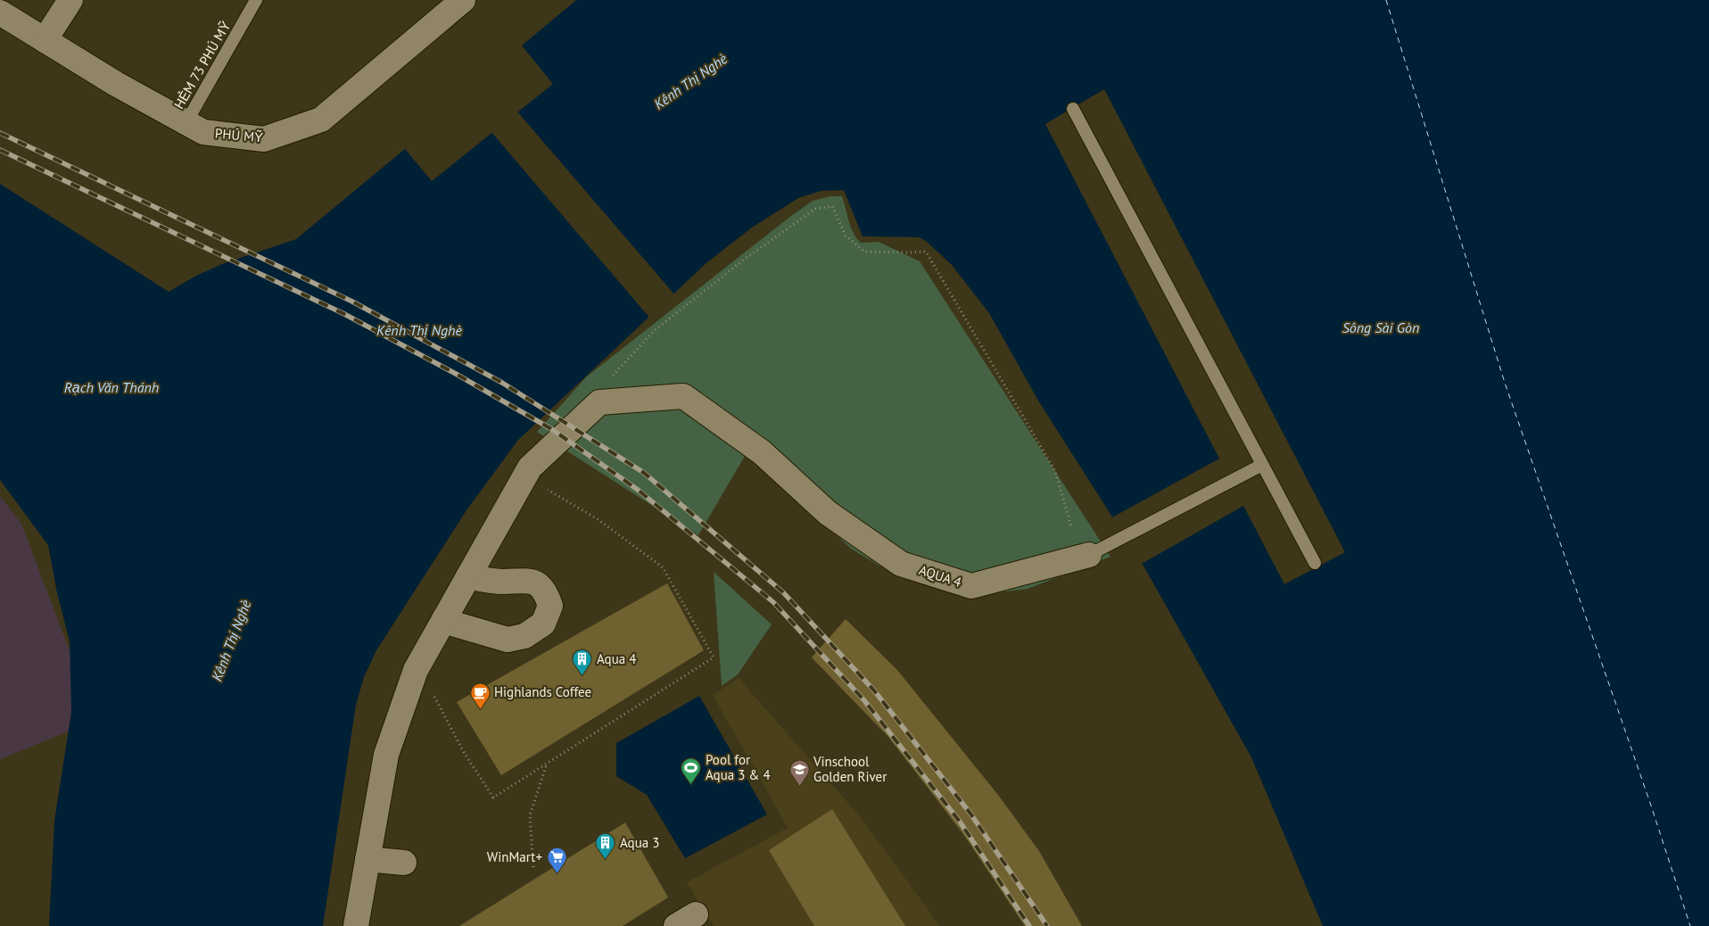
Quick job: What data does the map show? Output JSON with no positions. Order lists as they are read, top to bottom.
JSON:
{
  "streets": {
    "street": ["PHÚ MỸ", "AQUA 4"],
    "lane": ["HẺM 73 PHÚ MỸ"]
  },
  "crossings": [
    ["HẺM 73 PHÚ MỸ", "PHÚ MỸ"]
  ],
  "water": ["Kênh Thị Nghè", "Sông Sài Gòn", "Rạch Văn Thánh"],
  "places": {
    "building": ["Aqua 4", "Aqua 3"],
    "cafe": ["Highlands Coffee"],
    "sports": ["Pool for Aqua 3 & 4"],
    "school or university": ["Vinschool Golden River"],
    "supermarket": ["WinMart+"]
  }
}
